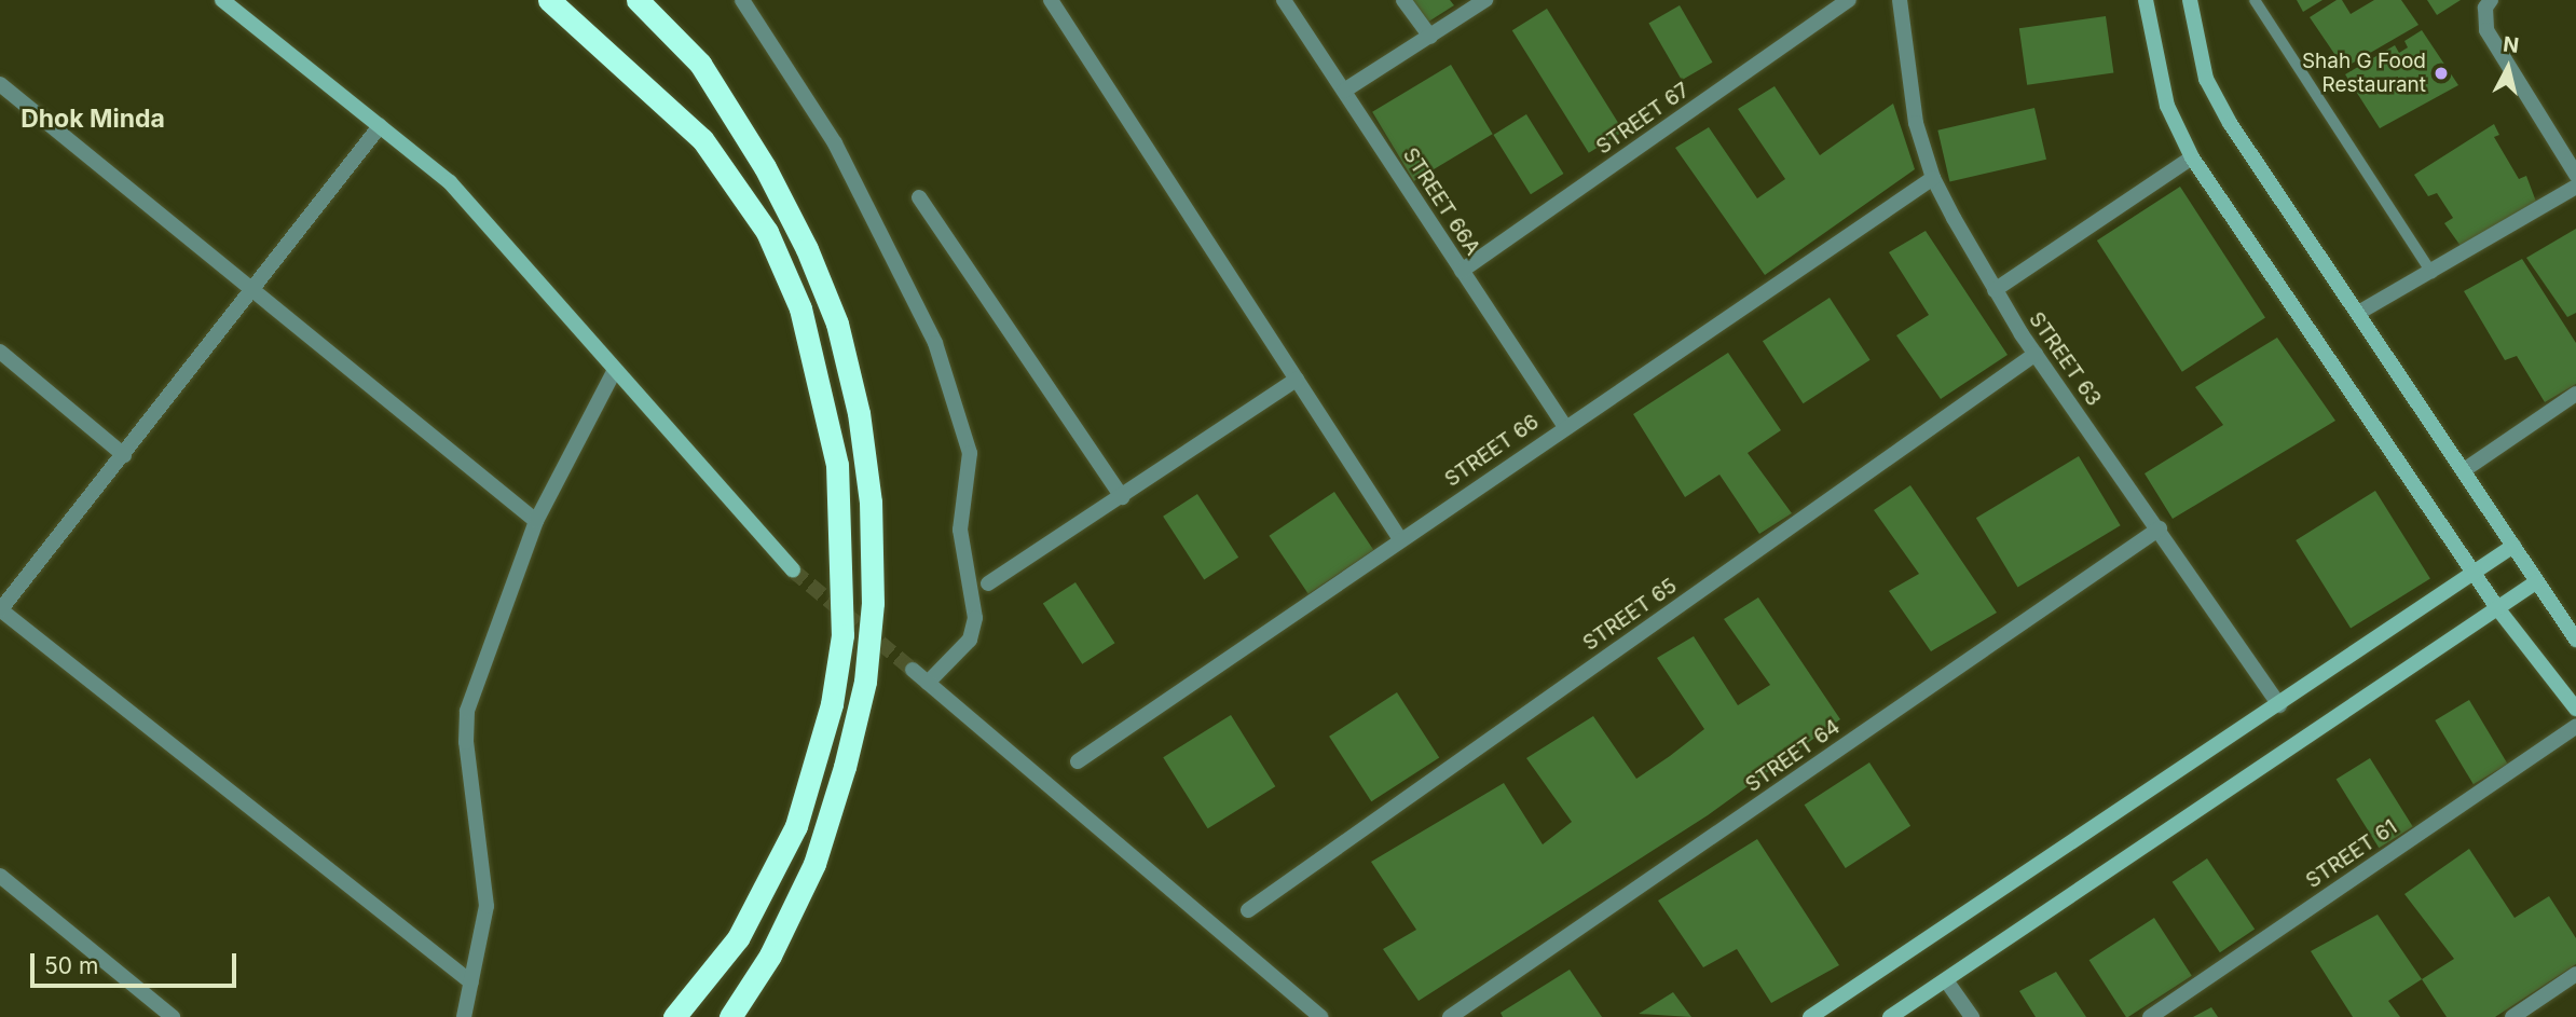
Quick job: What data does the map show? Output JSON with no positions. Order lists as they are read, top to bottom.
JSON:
{
  "streets": {
    "street": [
      "STREET 67",
      "STREET 66A",
      "STREET 63",
      "STREET 66",
      "STREET 65",
      "STREET 64",
      "STREET 61"
    ]
  },
  "crossings": [
    ["STREET 67", "STREET 66A"],
    ["STREET 66A", "STREET 66"],
    ["STREET 63", "STREET 66"],
    ["STREET 63", "STREET 65"],
    ["STREET 63", "STREET 64"]
  ],
  "districts": ["Dhok Minda"],
  "places": ["Shah G Food Restaurant"],
  "scale_bar": "50 m",
  "north": "top"
}
